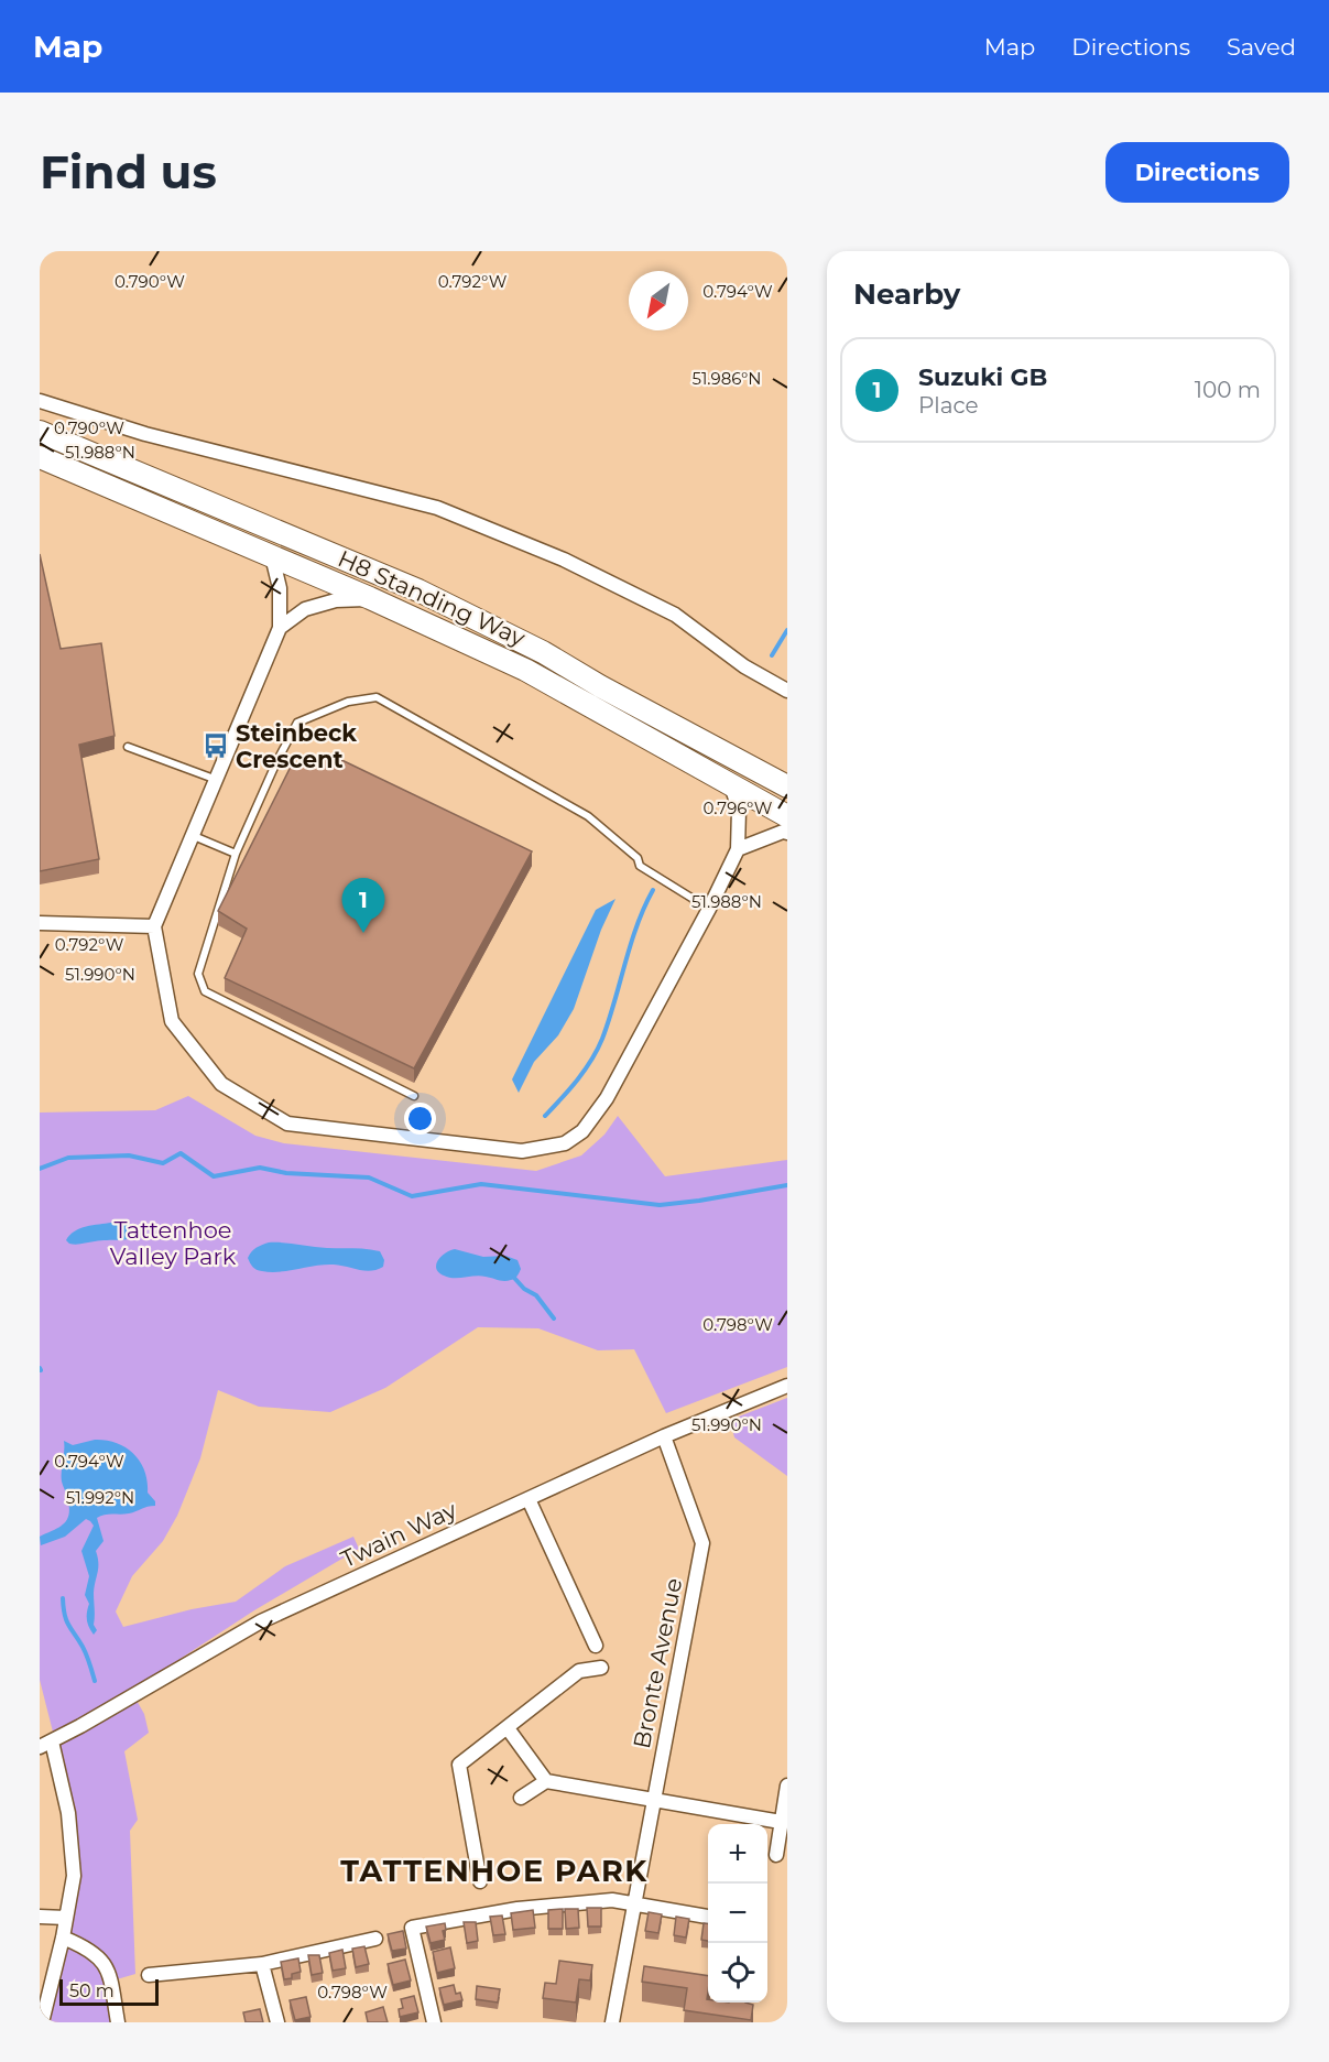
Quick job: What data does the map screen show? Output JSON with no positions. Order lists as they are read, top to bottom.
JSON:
{
  "streets": {
    "highway": ["H8 Standing Way"],
    "street": ["Twain Way", "Bronte Avenue"]
  },
  "crossings": [
    ["Twain Way", "Bronte Avenue"]
  ],
  "districts": ["TATTENHOE PARK"],
  "parks": ["Tattenhoe Valley Park"],
  "places": {
    "bus stop": ["Steinbeck Crescent"]
  },
  "scale_bar": "50 m",
  "north": "bottom left",
  "page": {
    "header": "Map",
    "nav": ["Map", "Directions", "Saved"],
    "buttons": "Directions",
    "title": "Find us",
    "heading": "Nearby",
    "list": [
      {
        "mark": "1",
        "name": "Suzuki GB",
        "note": "Place",
        "value": "100 m"
      }
    ],
    "pins": "1",
    "map_buttons": ["+", "−"],
    "scale": "50 m"
  },
  "coordinates": [
    "0.790°W",
    "0.792°W",
    "0.794°W",
    "51.986°N",
    "51.988°N",
    "0.796°W",
    "51.990°N",
    "0.798°W",
    "51.992°N"
  ]
}
